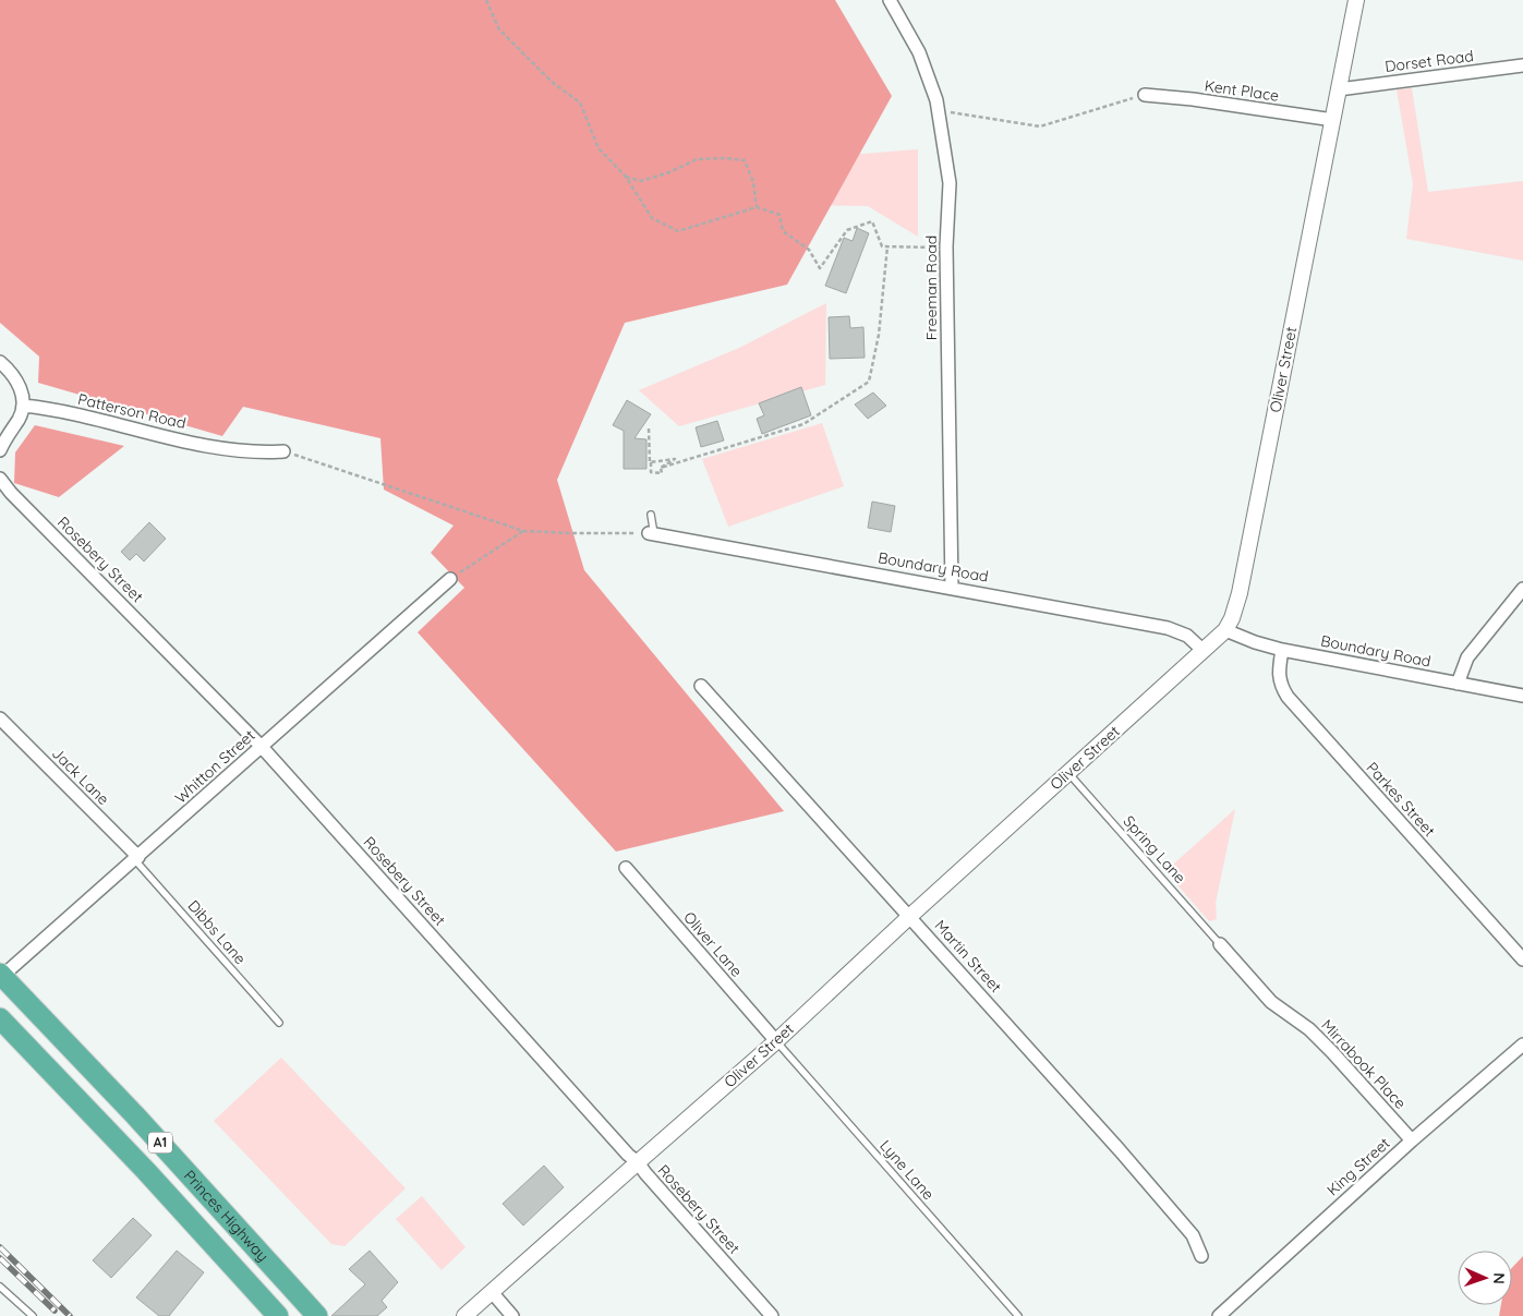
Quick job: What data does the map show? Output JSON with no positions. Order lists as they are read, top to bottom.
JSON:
{
  "streets": {
    "highway": ["A1", "Princes Highway"],
    "street": [
      "Dorset Road",
      "Kent Place",
      "Freeman Road",
      "Oliver Street",
      "Patterson Road",
      "Rosebery Street",
      "Boundary Road",
      "Whitton Street",
      "Jack Lane",
      "Parkes Street",
      "Oliver Lane",
      "Martin Street",
      "Mirrabook Place",
      "King Street"
    ],
    "lane": ["Spring Lane", "Dibbs Lane", "Lyne Lane"]
  },
  "crossings": [
    ["Dorset Road", "Oliver Street"],
    ["Kent Place", "Oliver Street"],
    ["Freeman Road", "Boundary Road"],
    ["Oliver Street", "Rosebery Street"],
    ["Oliver Street", "Boundary Road"],
    ["Oliver Street", "Spring Lane"],
    ["Oliver Street", "Oliver Lane"],
    ["Oliver Street", "Martin Street"],
    ["Oliver Street", "Lyne Lane"],
    ["Rosebery Street", "Whitton Street"],
    ["Boundary Road", "Parkes Street"],
    ["Whitton Street", "Jack Lane"],
    ["Whitton Street", "Dibbs Lane"],
    ["Whitton Street", "Princes Highway"],
    ["Jack Lane", "Dibbs Lane"],
    ["Spring Lane", "Mirrabook Place"],
    ["Oliver Lane", "Lyne Lane"],
    ["Mirrabook Place", "King Street"]
  ],
  "north": "right"
}
